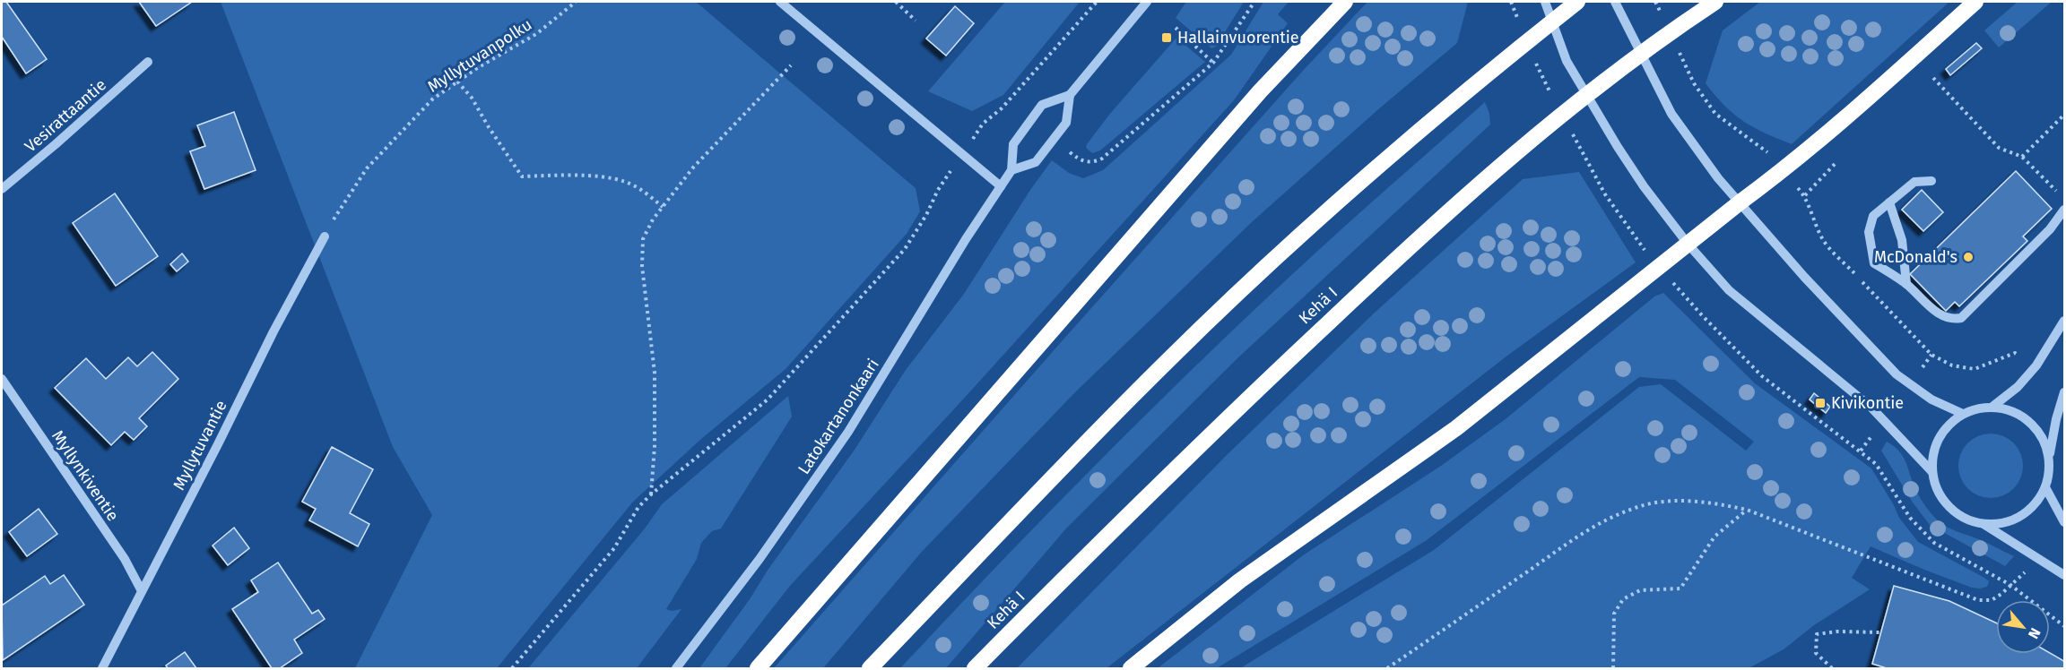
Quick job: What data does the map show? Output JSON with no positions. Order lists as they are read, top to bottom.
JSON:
{
  "streets": {
    "highway": ["Kehä I"],
    "street": [
      "Vesirattaantie",
      "Latokartanonkaari",
      "Myllytuvantie",
      "Myllynkiventie"
    ],
    "path": ["Myllytuvanpolku"]
  },
  "crossings": [
    ["Myllytuvanpolku", "Myllytuvantie"],
    ["Myllytuvantie", "Myllynkiventie"]
  ],
  "places": {
    "transit": ["Hallainvuorentie", "Kivikontie"],
    "other": ["McDonald's"]
  },
  "north": "bottom right"
}
